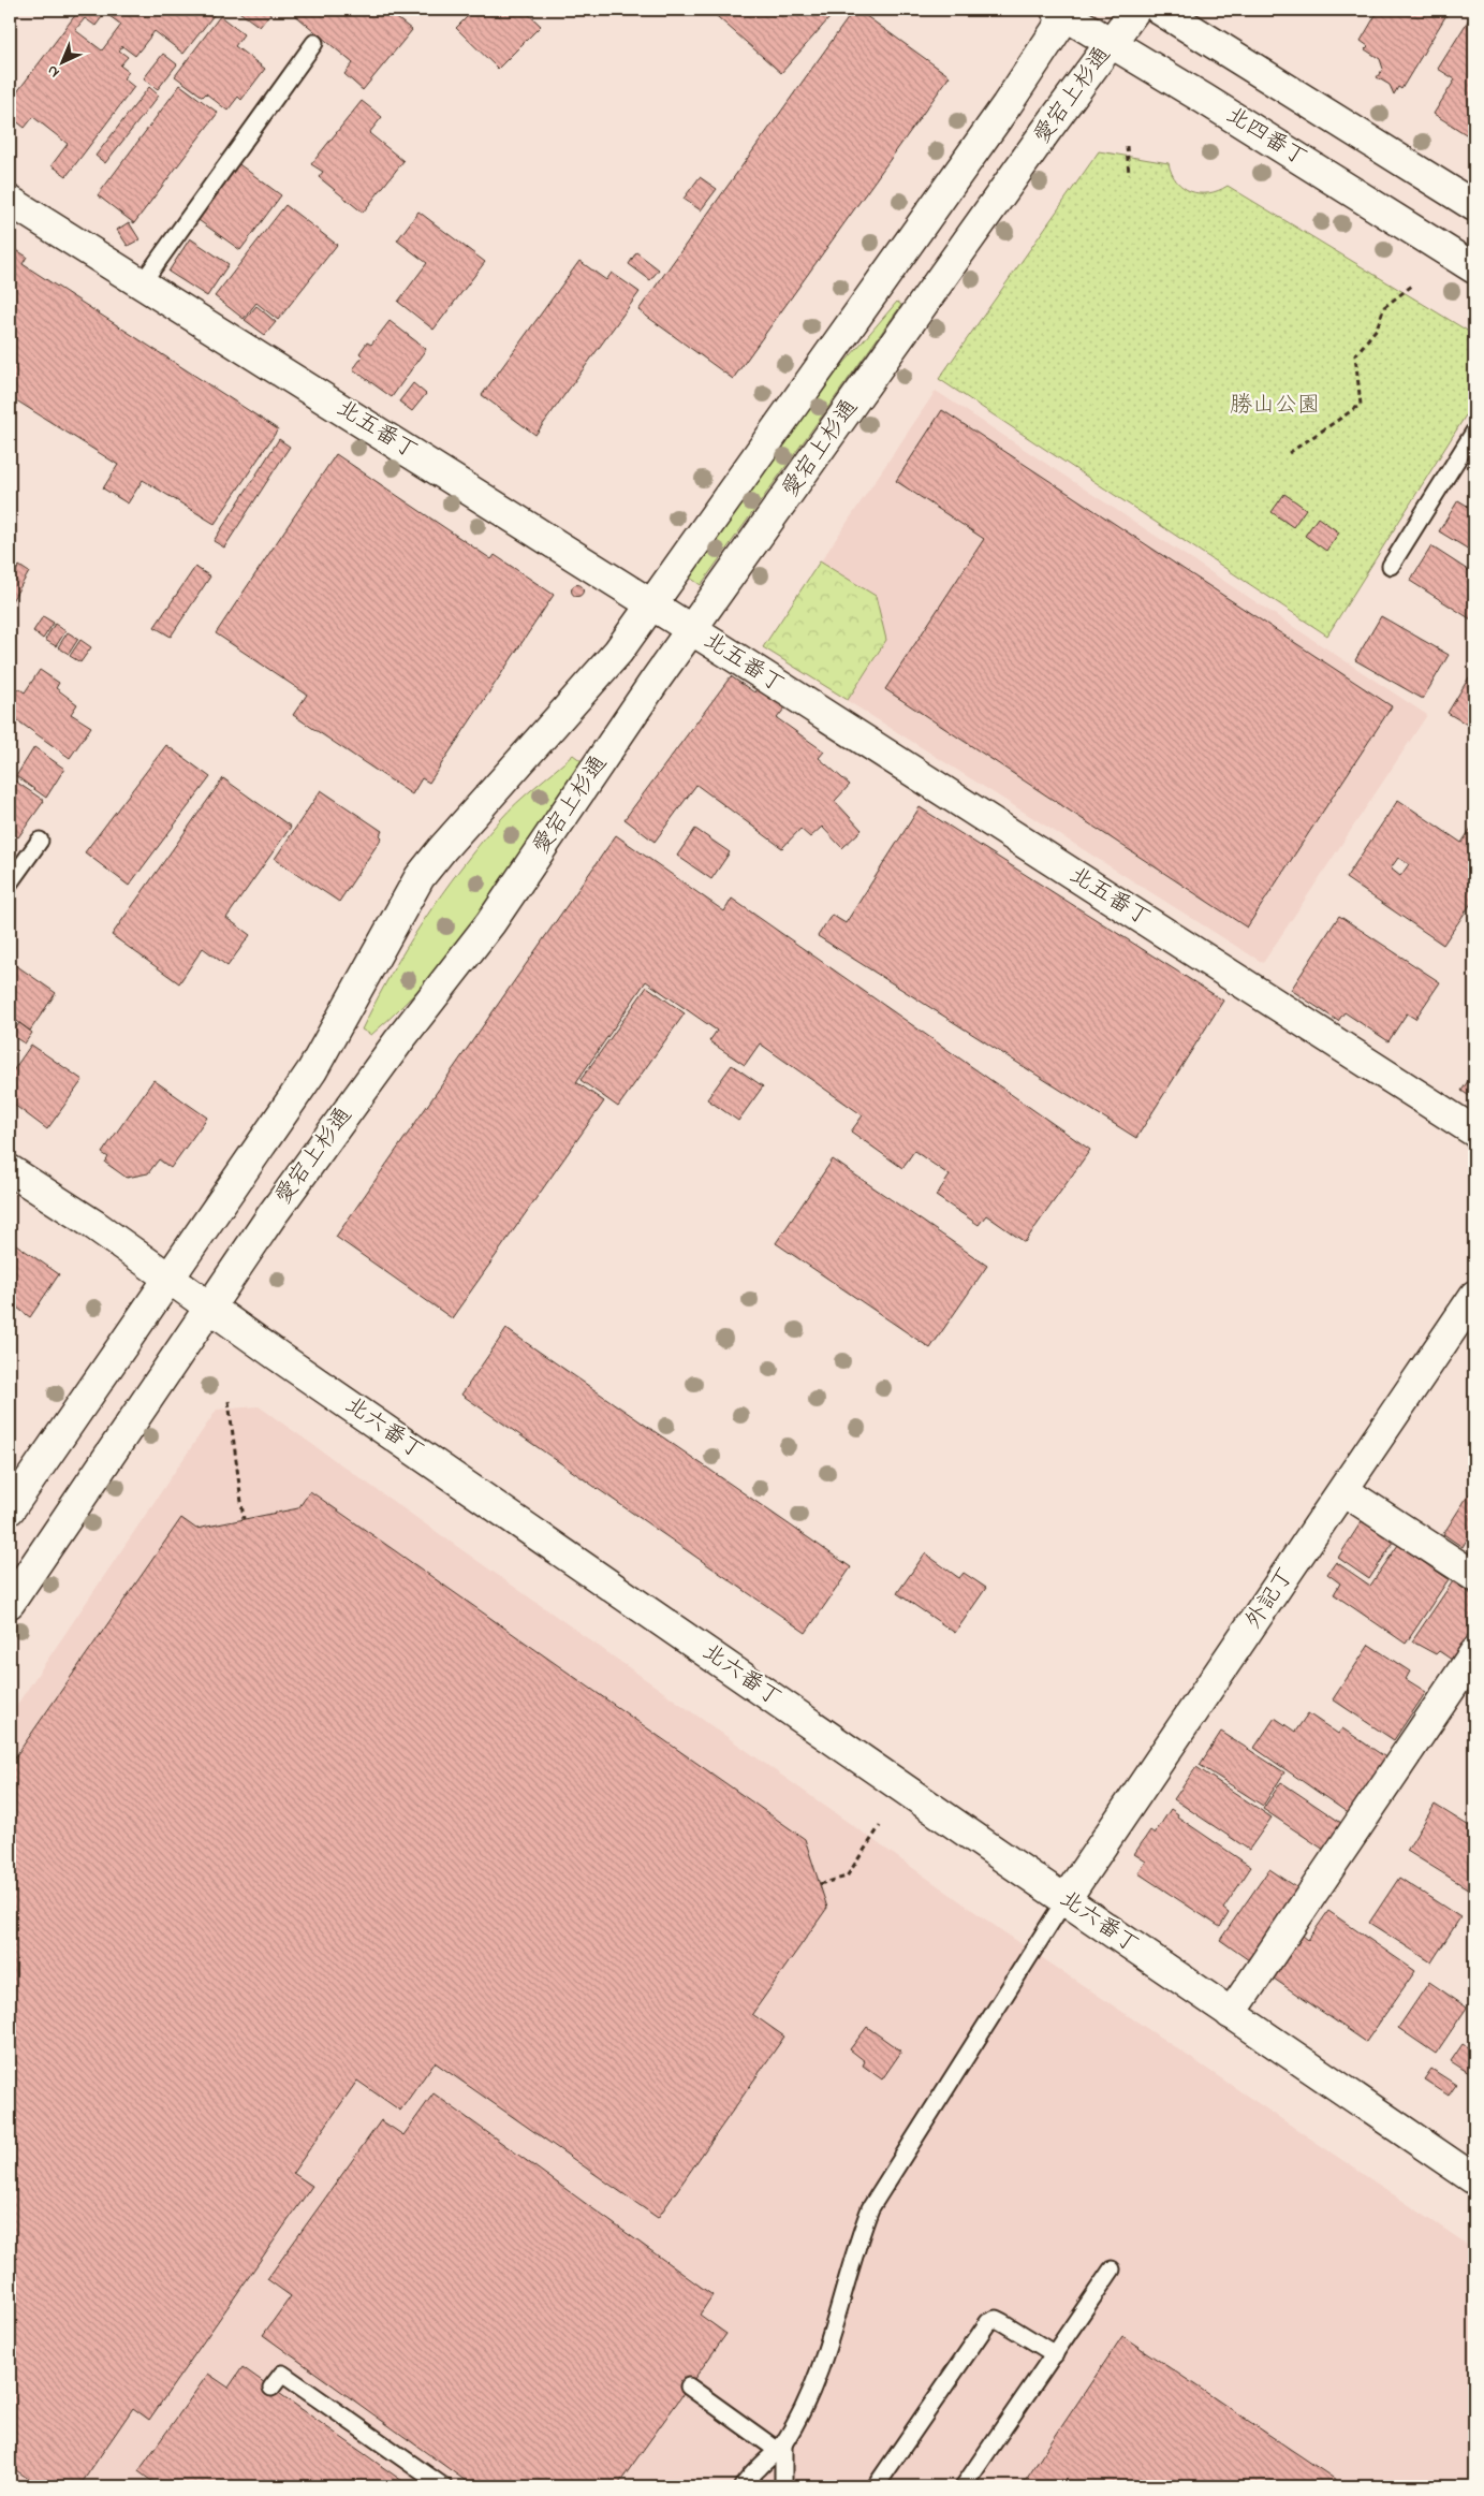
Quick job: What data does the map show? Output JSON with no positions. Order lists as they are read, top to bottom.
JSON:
{
  "streets": {
    "street": [
      "愛宕上杉通",
      "北四番丁",
      "北五番丁",
      "北六番丁",
      "外記丁"
    ]
  },
  "crossings": [
    ["愛宕上杉通", "北四番丁"],
    ["愛宕上杉通", "北五番丁"],
    ["愛宕上杉通", "北六番丁"],
    ["北六番丁", "外記丁"]
  ],
  "parks": ["勝山公園"],
  "north": "bottom left"
}
